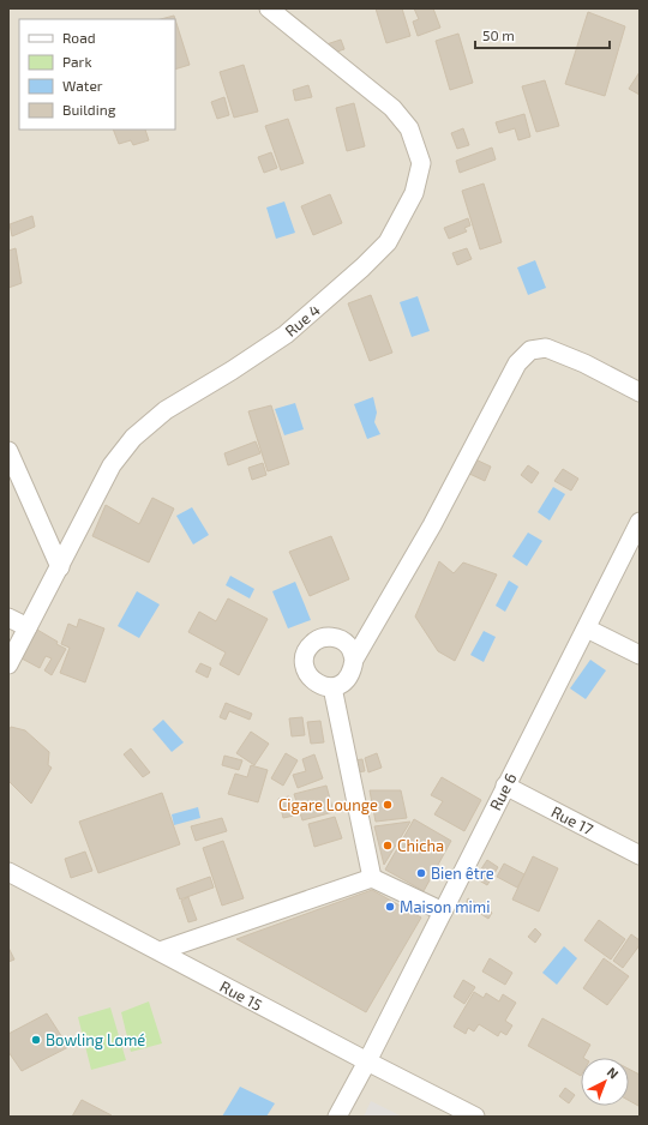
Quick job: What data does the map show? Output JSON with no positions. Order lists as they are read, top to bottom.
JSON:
{
  "streets": {
    "street": [
      "Rue 4",
      "Rue 6",
      "Rue 17",
      "Rue 15"
    ]
  },
  "crossings": [
    ["Rue 6", "Rue 17"],
    ["Rue 6", "Rue 15"]
  ],
  "places": [
    "Cigare Lounge",
    "Chicha",
    "Bien être",
    "Maison mimi",
    "Bowling Lomé"
  ],
  "legend": [
    "Road",
    "Park",
    "Water",
    "Building"
  ],
  "scale_bar": "50 m",
  "north": "top right"
}
